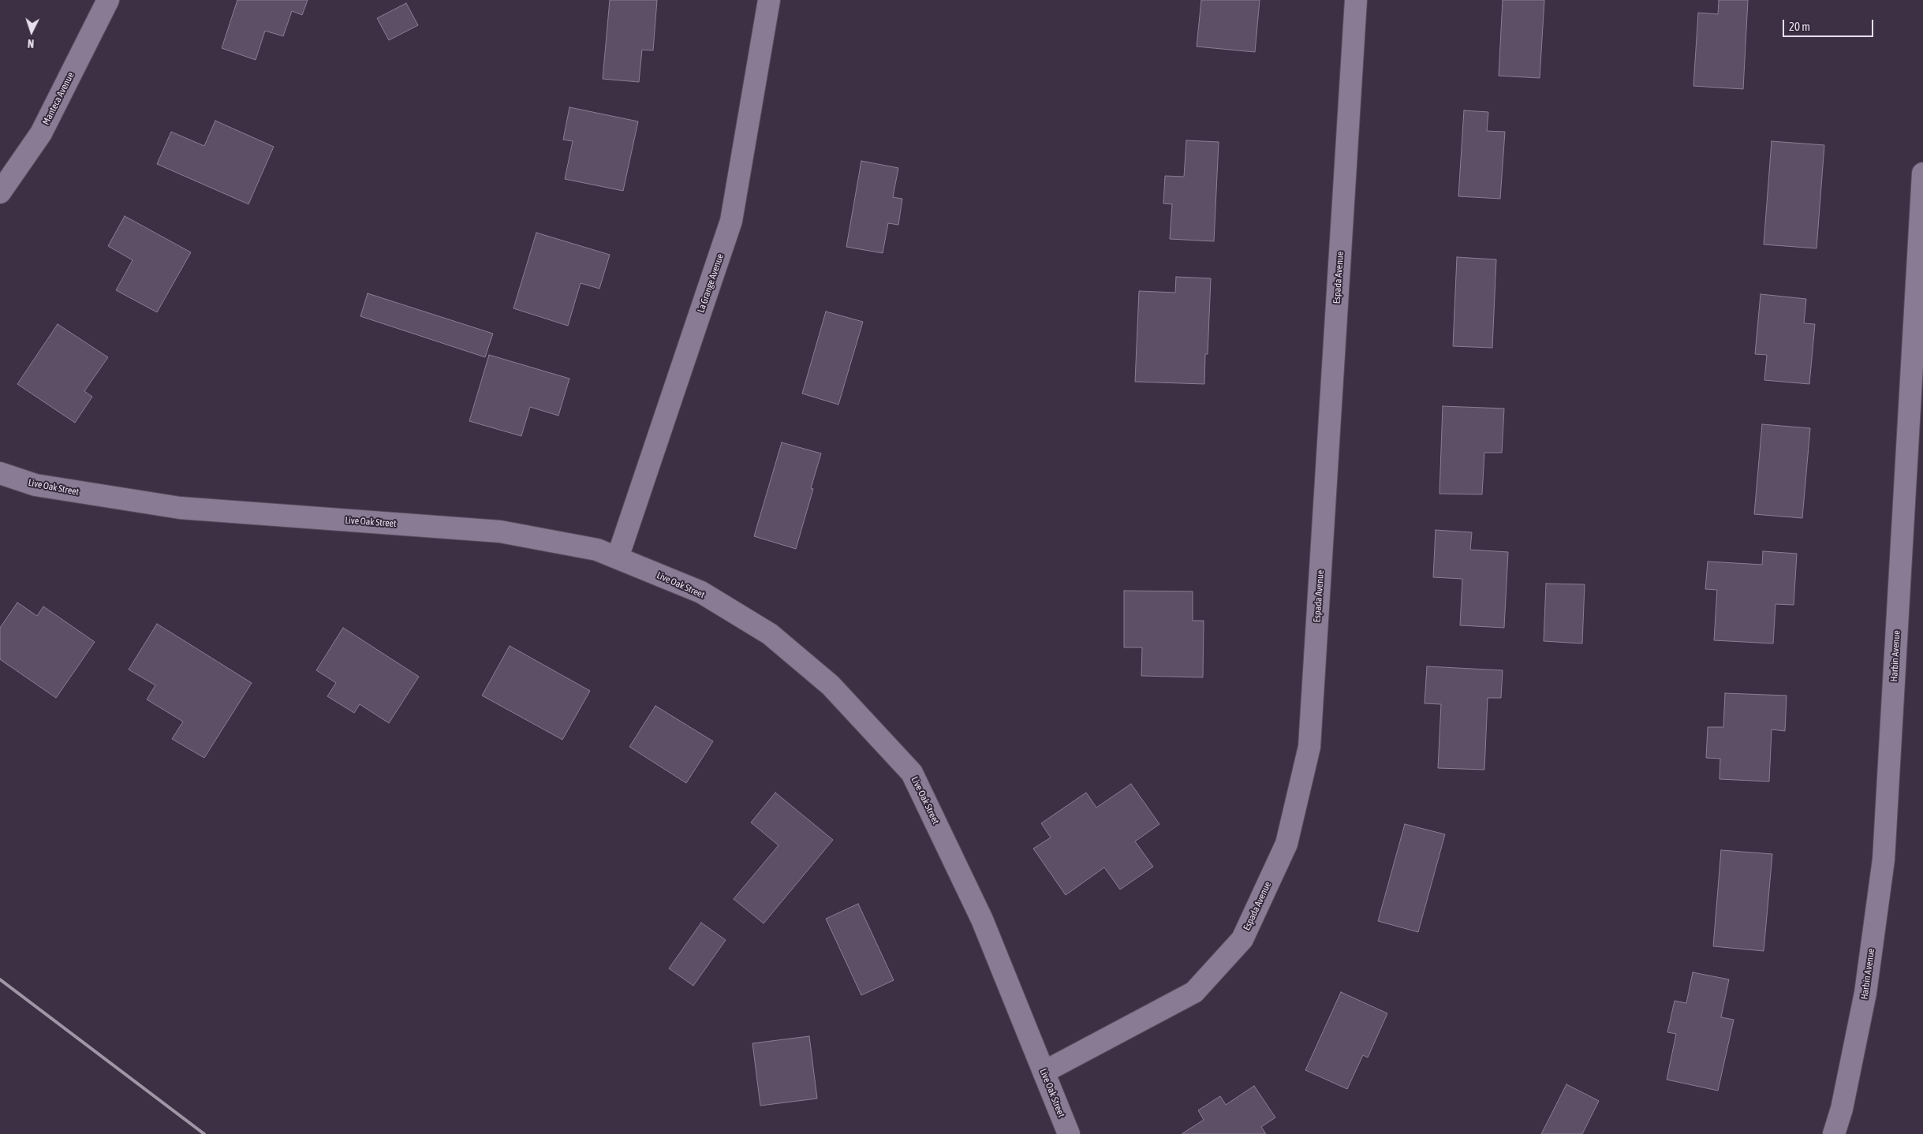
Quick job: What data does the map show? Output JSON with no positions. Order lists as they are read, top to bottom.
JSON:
{
  "streets": {
    "street": [
      "Manteca Avenue",
      "Espada Avenue",
      "La Grange Avenue",
      "Live Oak Street",
      "Harbin Avenue"
    ]
  },
  "crossings": [
    ["Espada Avenue", "Live Oak Street"],
    ["La Grange Avenue", "Live Oak Street"]
  ],
  "scale_bar": "20 m",
  "north": "bottom"
}
